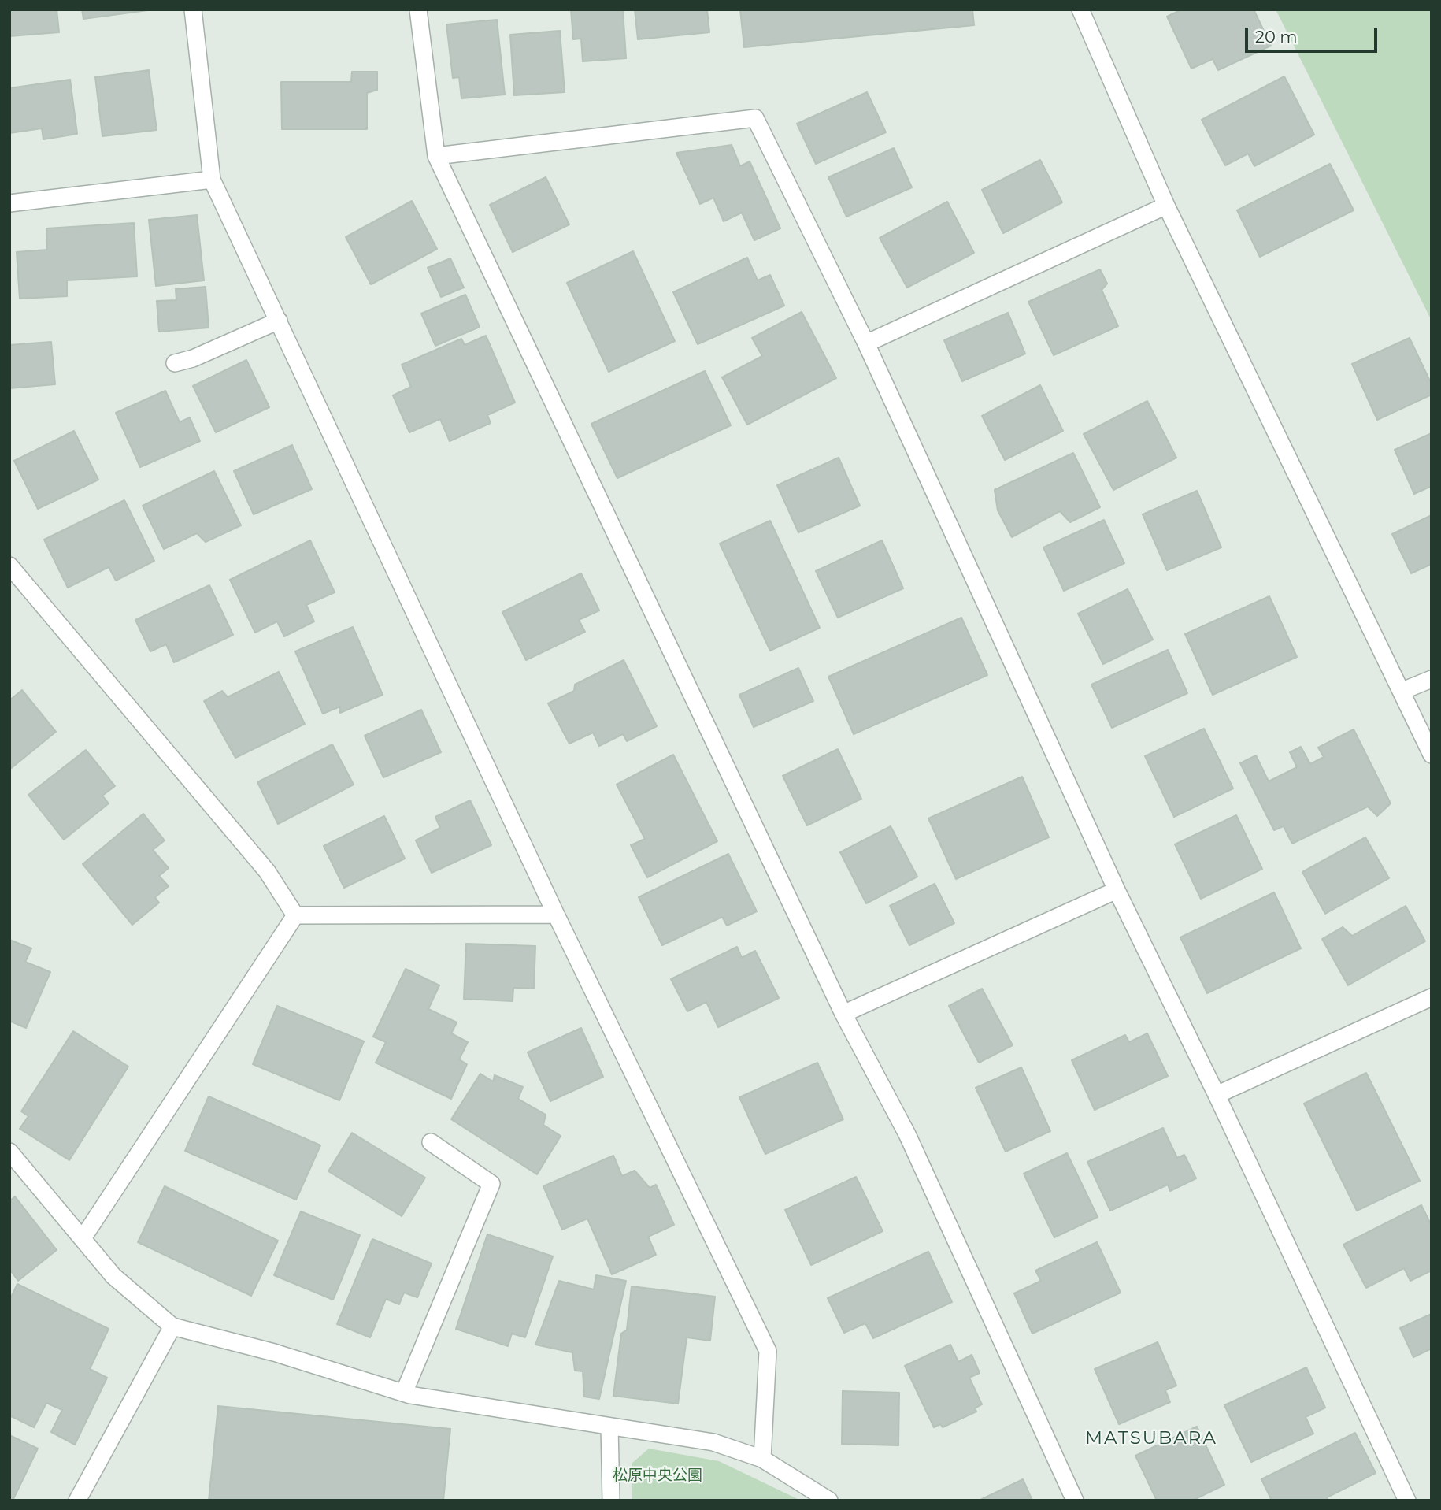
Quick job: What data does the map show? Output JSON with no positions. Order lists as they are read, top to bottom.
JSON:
{
  "districts": ["MATSUBARA"],
  "parks": ["松原中央公園"],
  "scale_bar": "20 m"
}
